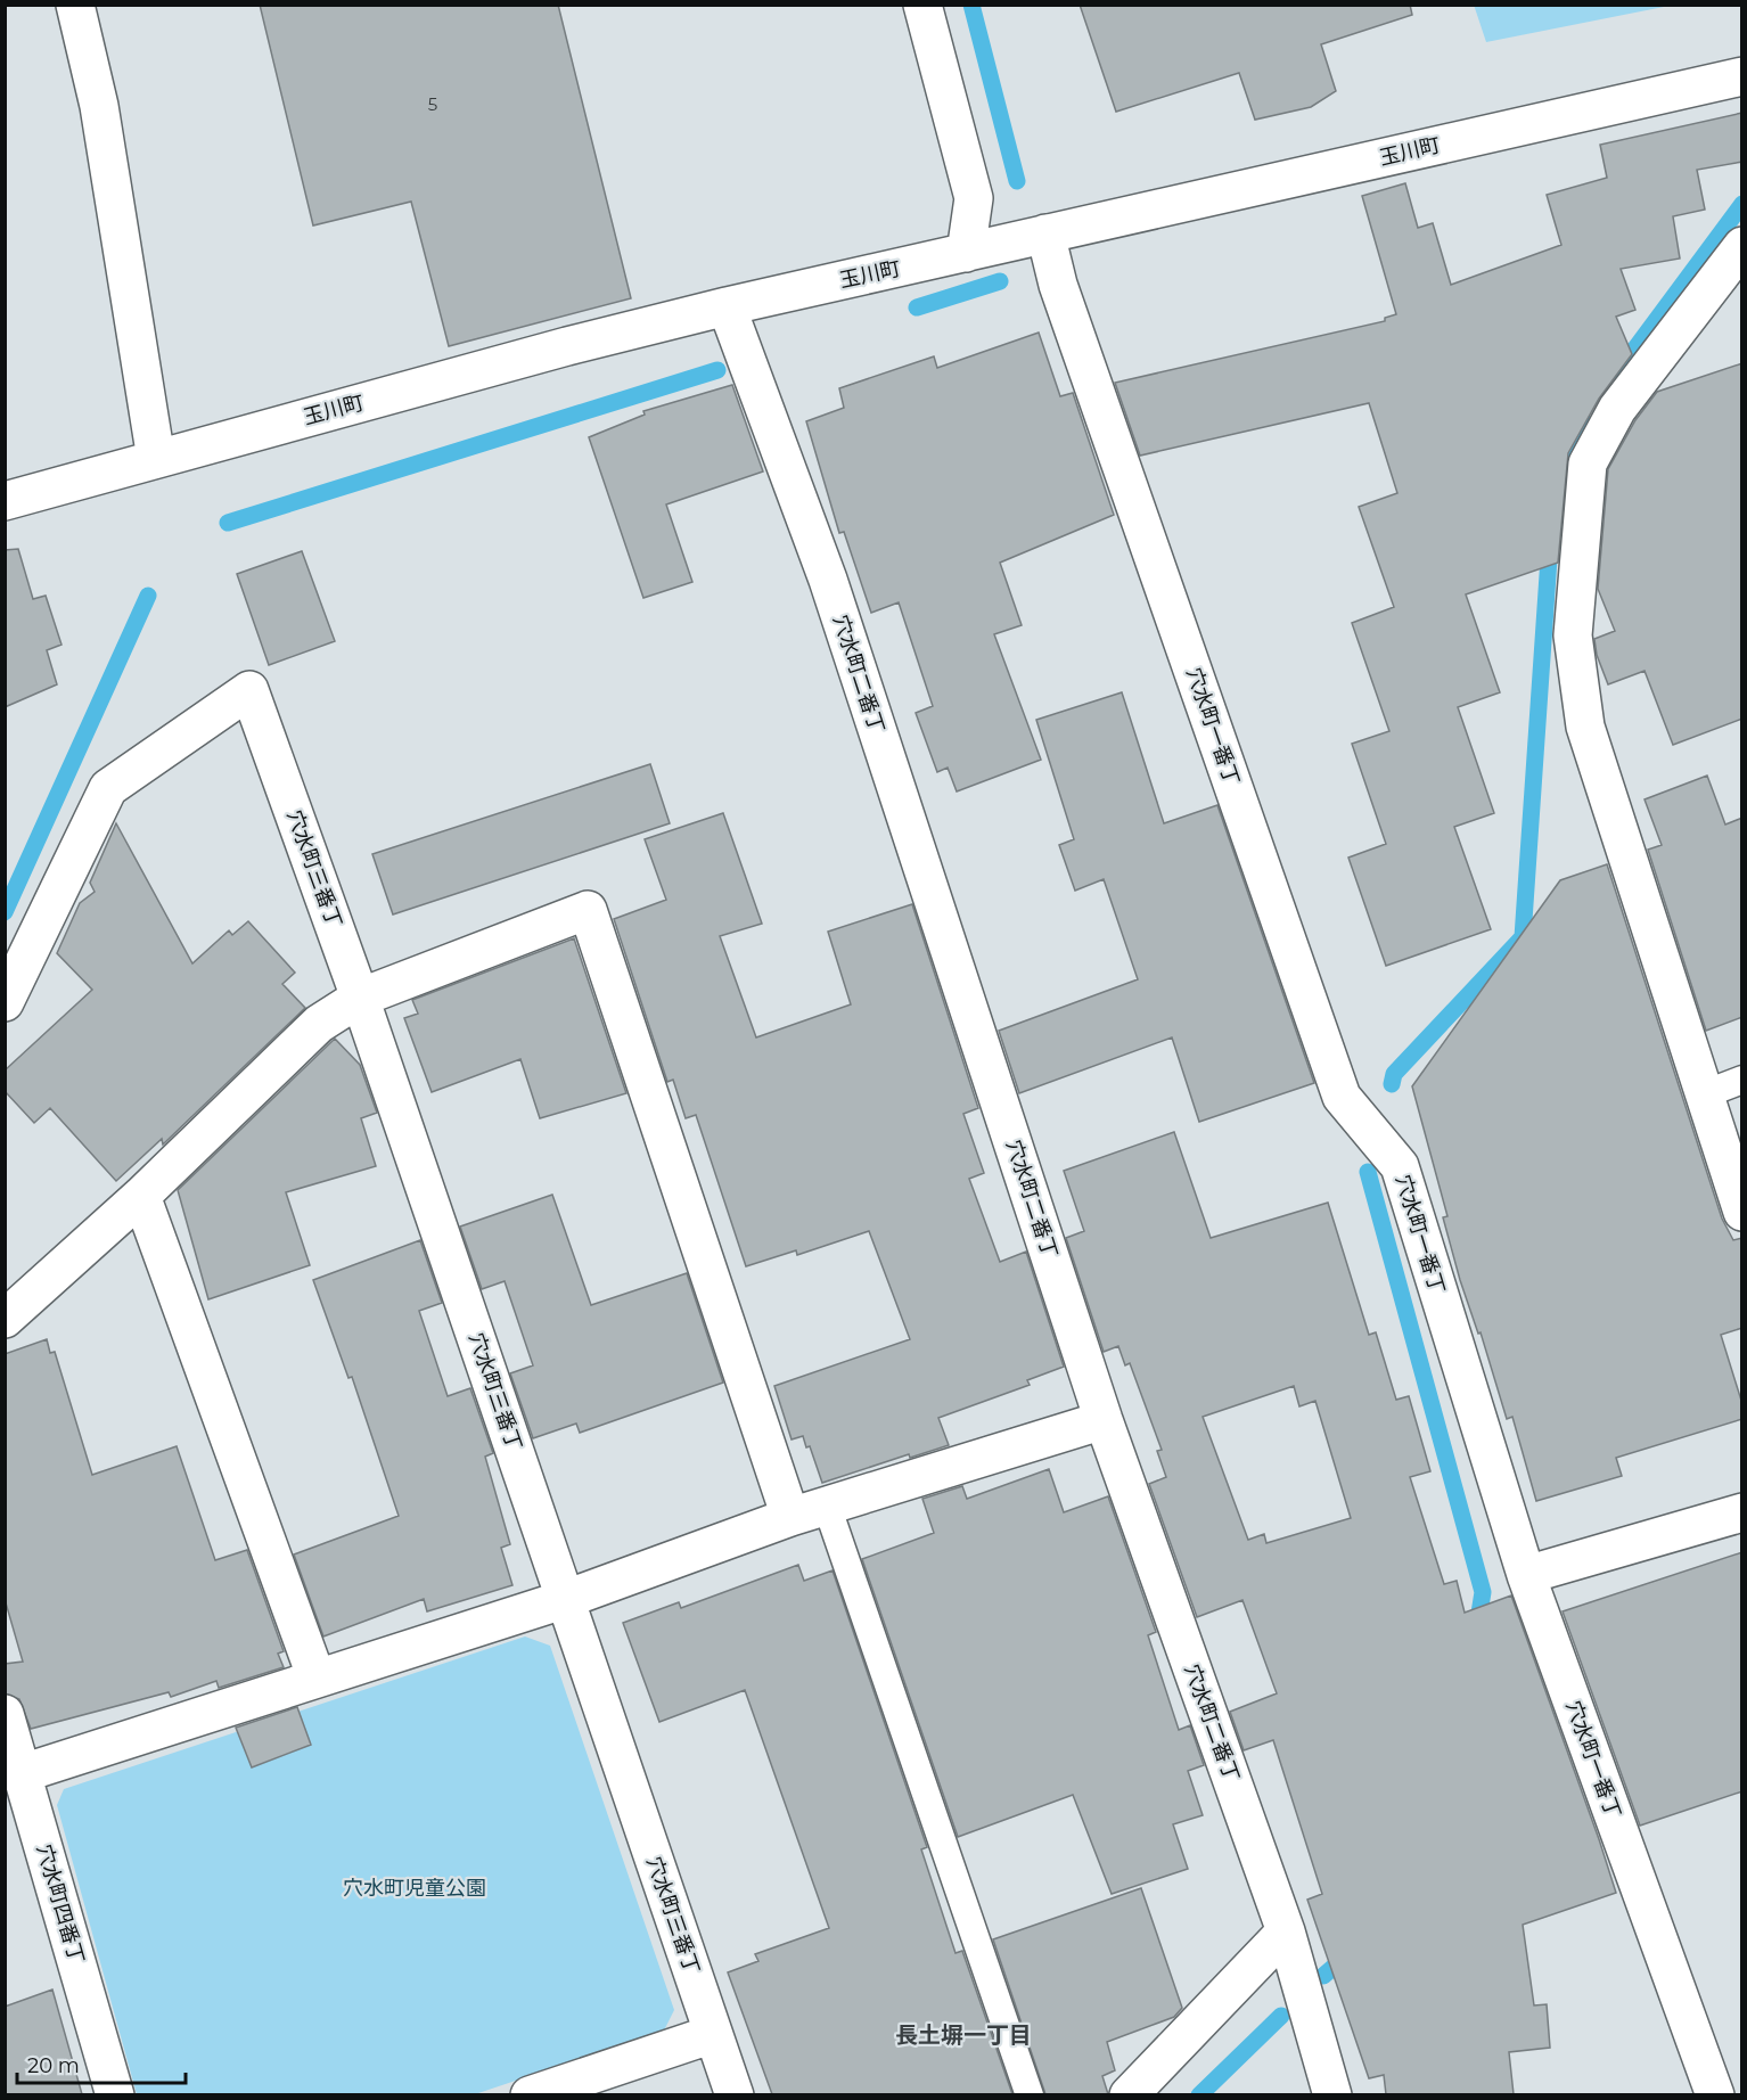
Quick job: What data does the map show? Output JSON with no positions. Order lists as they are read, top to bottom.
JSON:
{
  "streets": {
    "street": [
      "玉川町",
      "穴水町二番丁",
      "穴水町一番丁",
      "穴水町三番丁",
      "穴水町四番丁"
    ]
  },
  "crossings": [
    ["玉川町", "穴水町二番丁"],
    ["玉川町", "穴水町一番丁"]
  ],
  "districts": ["長土塀一丁目"],
  "parks": ["穴水町児童公園"],
  "house_numbers": ["5"],
  "scale_bar": "20 m"
}
